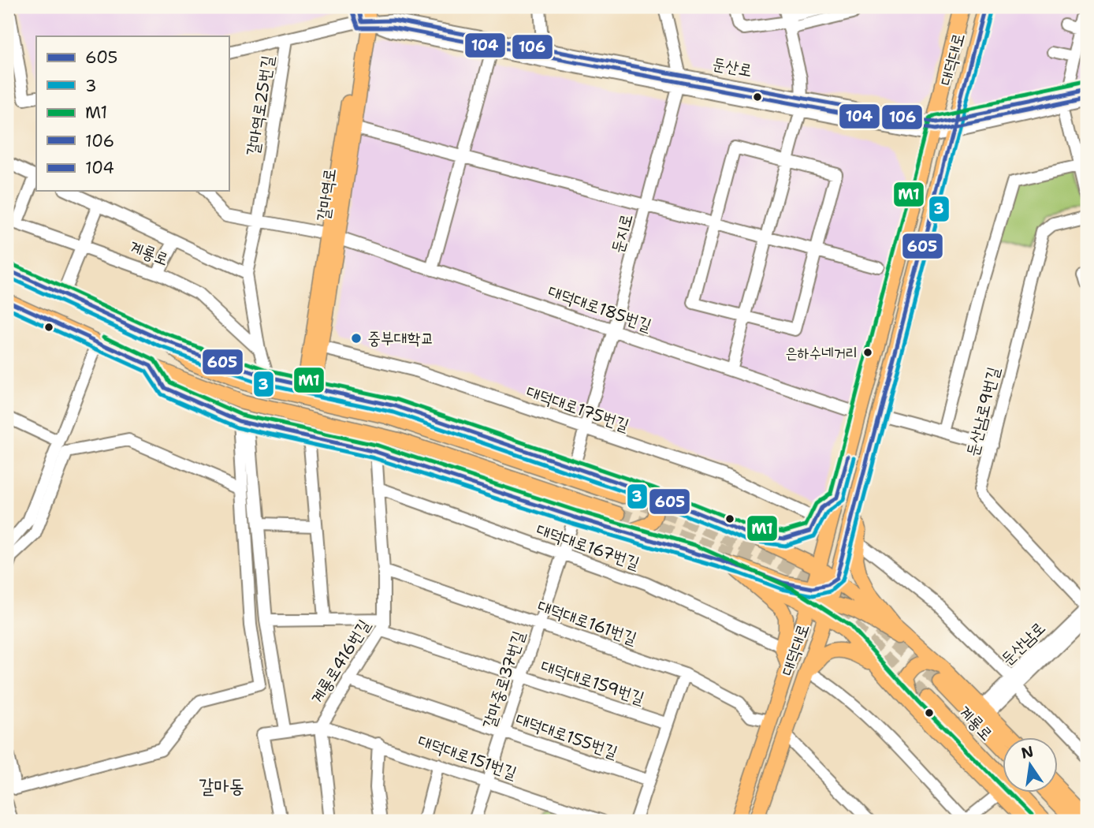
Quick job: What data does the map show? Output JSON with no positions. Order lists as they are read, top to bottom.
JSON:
{
  "streets": {
    "main road": ["대덕대로", "갈마역로", "계룡로"],
    "street": [
      "둔산로",
      "갈마역로25번길",
      "둔지로",
      "대덕대로185번길",
      "대덕대로175번길",
      "둔산남로9번길",
      "대덕대로167번길",
      "대덕대로161번길",
      "둔산남로",
      "계룡로416번길",
      "갈마중로37번길",
      "대덕대로159번길",
      "대덕대로155번길",
      "대덕대로151번길"
    ]
  },
  "crossings": [
    ["대덕대로", "둔산로"],
    ["대덕대로", "대덕대로185번길"],
    ["대덕대로", "대덕대로161번길"],
    ["둔산로", "갈마역로25번길"],
    ["둔산로", "갈마역로"],
    ["둔산로", "둔지로"],
    ["갈마역로25번길", "갈마역로"],
    ["갈마역로25번길", "대덕대로185번길"],
    ["갈마역로", "대덕대로185번길"],
    ["갈마역로", "대덕대로175번길"],
    ["둔지로", "대덕대로185번길"],
    ["둔지로", "대덕대로175번길"],
    ["둔산남로9번길", "둔산남로"],
    ["대덕대로167번길", "계룡로416번길"],
    ["대덕대로167번길", "갈마중로37번길"],
    ["대덕대로161번길", "계룡로416번길"],
    ["대덕대로161번길", "갈마중로37번길"],
    ["계룡로416번길", "대덕대로159번길"],
    ["계룡로416번길", "대덕대로155번길"],
    ["계룡로416번길", "대덕대로151번길"],
    ["갈마중로37번길", "대덕대로159번길"],
    ["갈마중로37번길", "대덕대로155번길"],
    ["갈마중로37번길", "대덕대로151번길"]
  ],
  "districts": ["갈마동"],
  "places": ["중부대학교", "은하수네거리"],
  "lines": [
    "transit line 605",
    "transit line 106",
    "transit line 3",
    "transit line 104",
    "transit line M1"
  ],
  "legend": [
    "605",
    "3",
    "M1",
    "106",
    "104"
  ],
  "north": "top"
}
